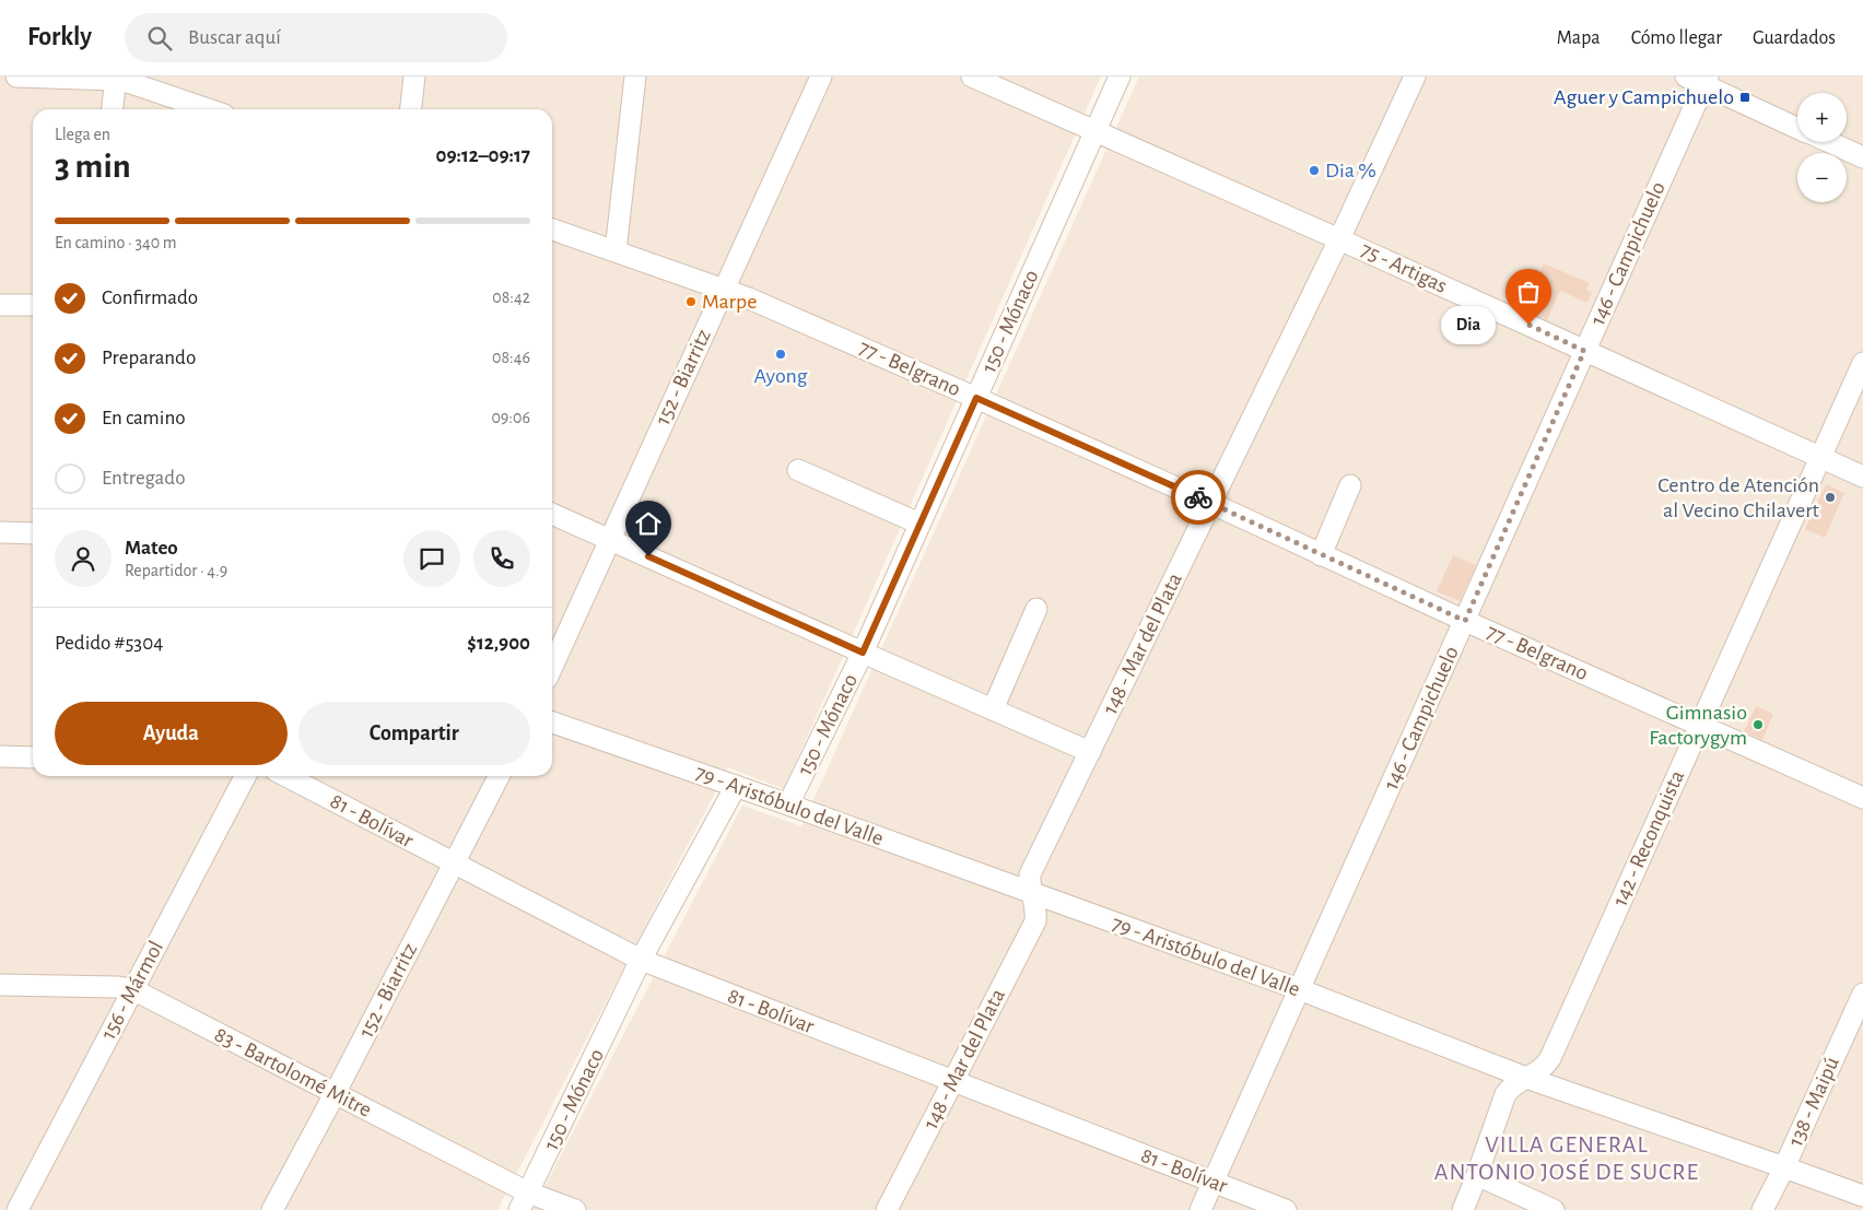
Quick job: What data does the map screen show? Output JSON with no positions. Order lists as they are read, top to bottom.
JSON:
{
  "streets": {
    "street": [
      "146 - Campichuelo",
      "75 - Artigas",
      "150 - Mónaco",
      "77 - Belgrano",
      "152 - Biarritz",
      "148 - Mar del Plata",
      "79 - Aristóbulo del Valle",
      "81 - Bolívar",
      "142 - Reconquista",
      "156 - Mármol",
      "83 - Bartolomé Mitre",
      "138 - Maipú"
    ]
  },
  "crossings": [
    ["146 - Campichuelo", "75 - Artigas"],
    ["146 - Campichuelo", "77 - Belgrano"],
    ["146 - Campichuelo", "79 - Aristóbulo del Valle"],
    ["146 - Campichuelo", "81 - Bolívar"],
    ["75 - Artigas", "150 - Mónaco"],
    ["75 - Artigas", "148 - Mar del Plata"],
    ["75 - Artigas", "142 - Reconquista"],
    ["150 - Mónaco", "77 - Belgrano"],
    ["150 - Mónaco", "79 - Aristóbulo del Valle"],
    ["150 - Mónaco", "81 - Bolívar"],
    ["150 - Mónaco", "83 - Bartolomé Mitre"],
    ["77 - Belgrano", "152 - Biarritz"],
    ["77 - Belgrano", "148 - Mar del Plata"],
    ["77 - Belgrano", "142 - Reconquista"],
    ["152 - Biarritz", "81 - Bolívar"],
    ["152 - Biarritz", "83 - Bartolomé Mitre"],
    ["148 - Mar del Plata", "79 - Aristóbulo del Valle"],
    ["148 - Mar del Plata", "81 - Bolívar"],
    ["79 - Aristóbulo del Valle", "142 - Reconquista"],
    ["79 - Aristóbulo del Valle", "138 - Maipú"],
    ["156 - Mármol", "83 - Bartolomé Mitre"]
  ],
  "districts": ["VILLA GENERAL ANTONIO JOSÉ DE SUCRE"],
  "places": {
    "transit": ["Aguer y Campichuelo"],
    "other": [
      "Dia %",
      "Marpe",
      "Dia",
      "Ayong",
      "Centro de Atención al Vecino Chilavert",
      "Gimnasio Factorygym"
    ]
  },
  "page": {
    "header": "Forkly",
    "search": "Buscar aquí",
    "nav": ["Mapa", "Cómo llegar", "Guardados"],
    "map_buttons": ["+", "−"],
    "heading": ["3 min", "Llega en", "09:12–09:17"],
    "panel": [
      "Mateo",
      "Repartidor · 4.9",
      "Pedido #5304",
      "$12,900"
    ],
    "bar": "En camino · 340 m",
    "list": [
      ["Confirmado", "08:42"],
      ["Preparando", "08:46"],
      ["En camino", "09:06"],
      "Entregado"
    ],
    "bubble": "Dia",
    "buttons": ["Ayuda", "Compartir"]
  }
}
